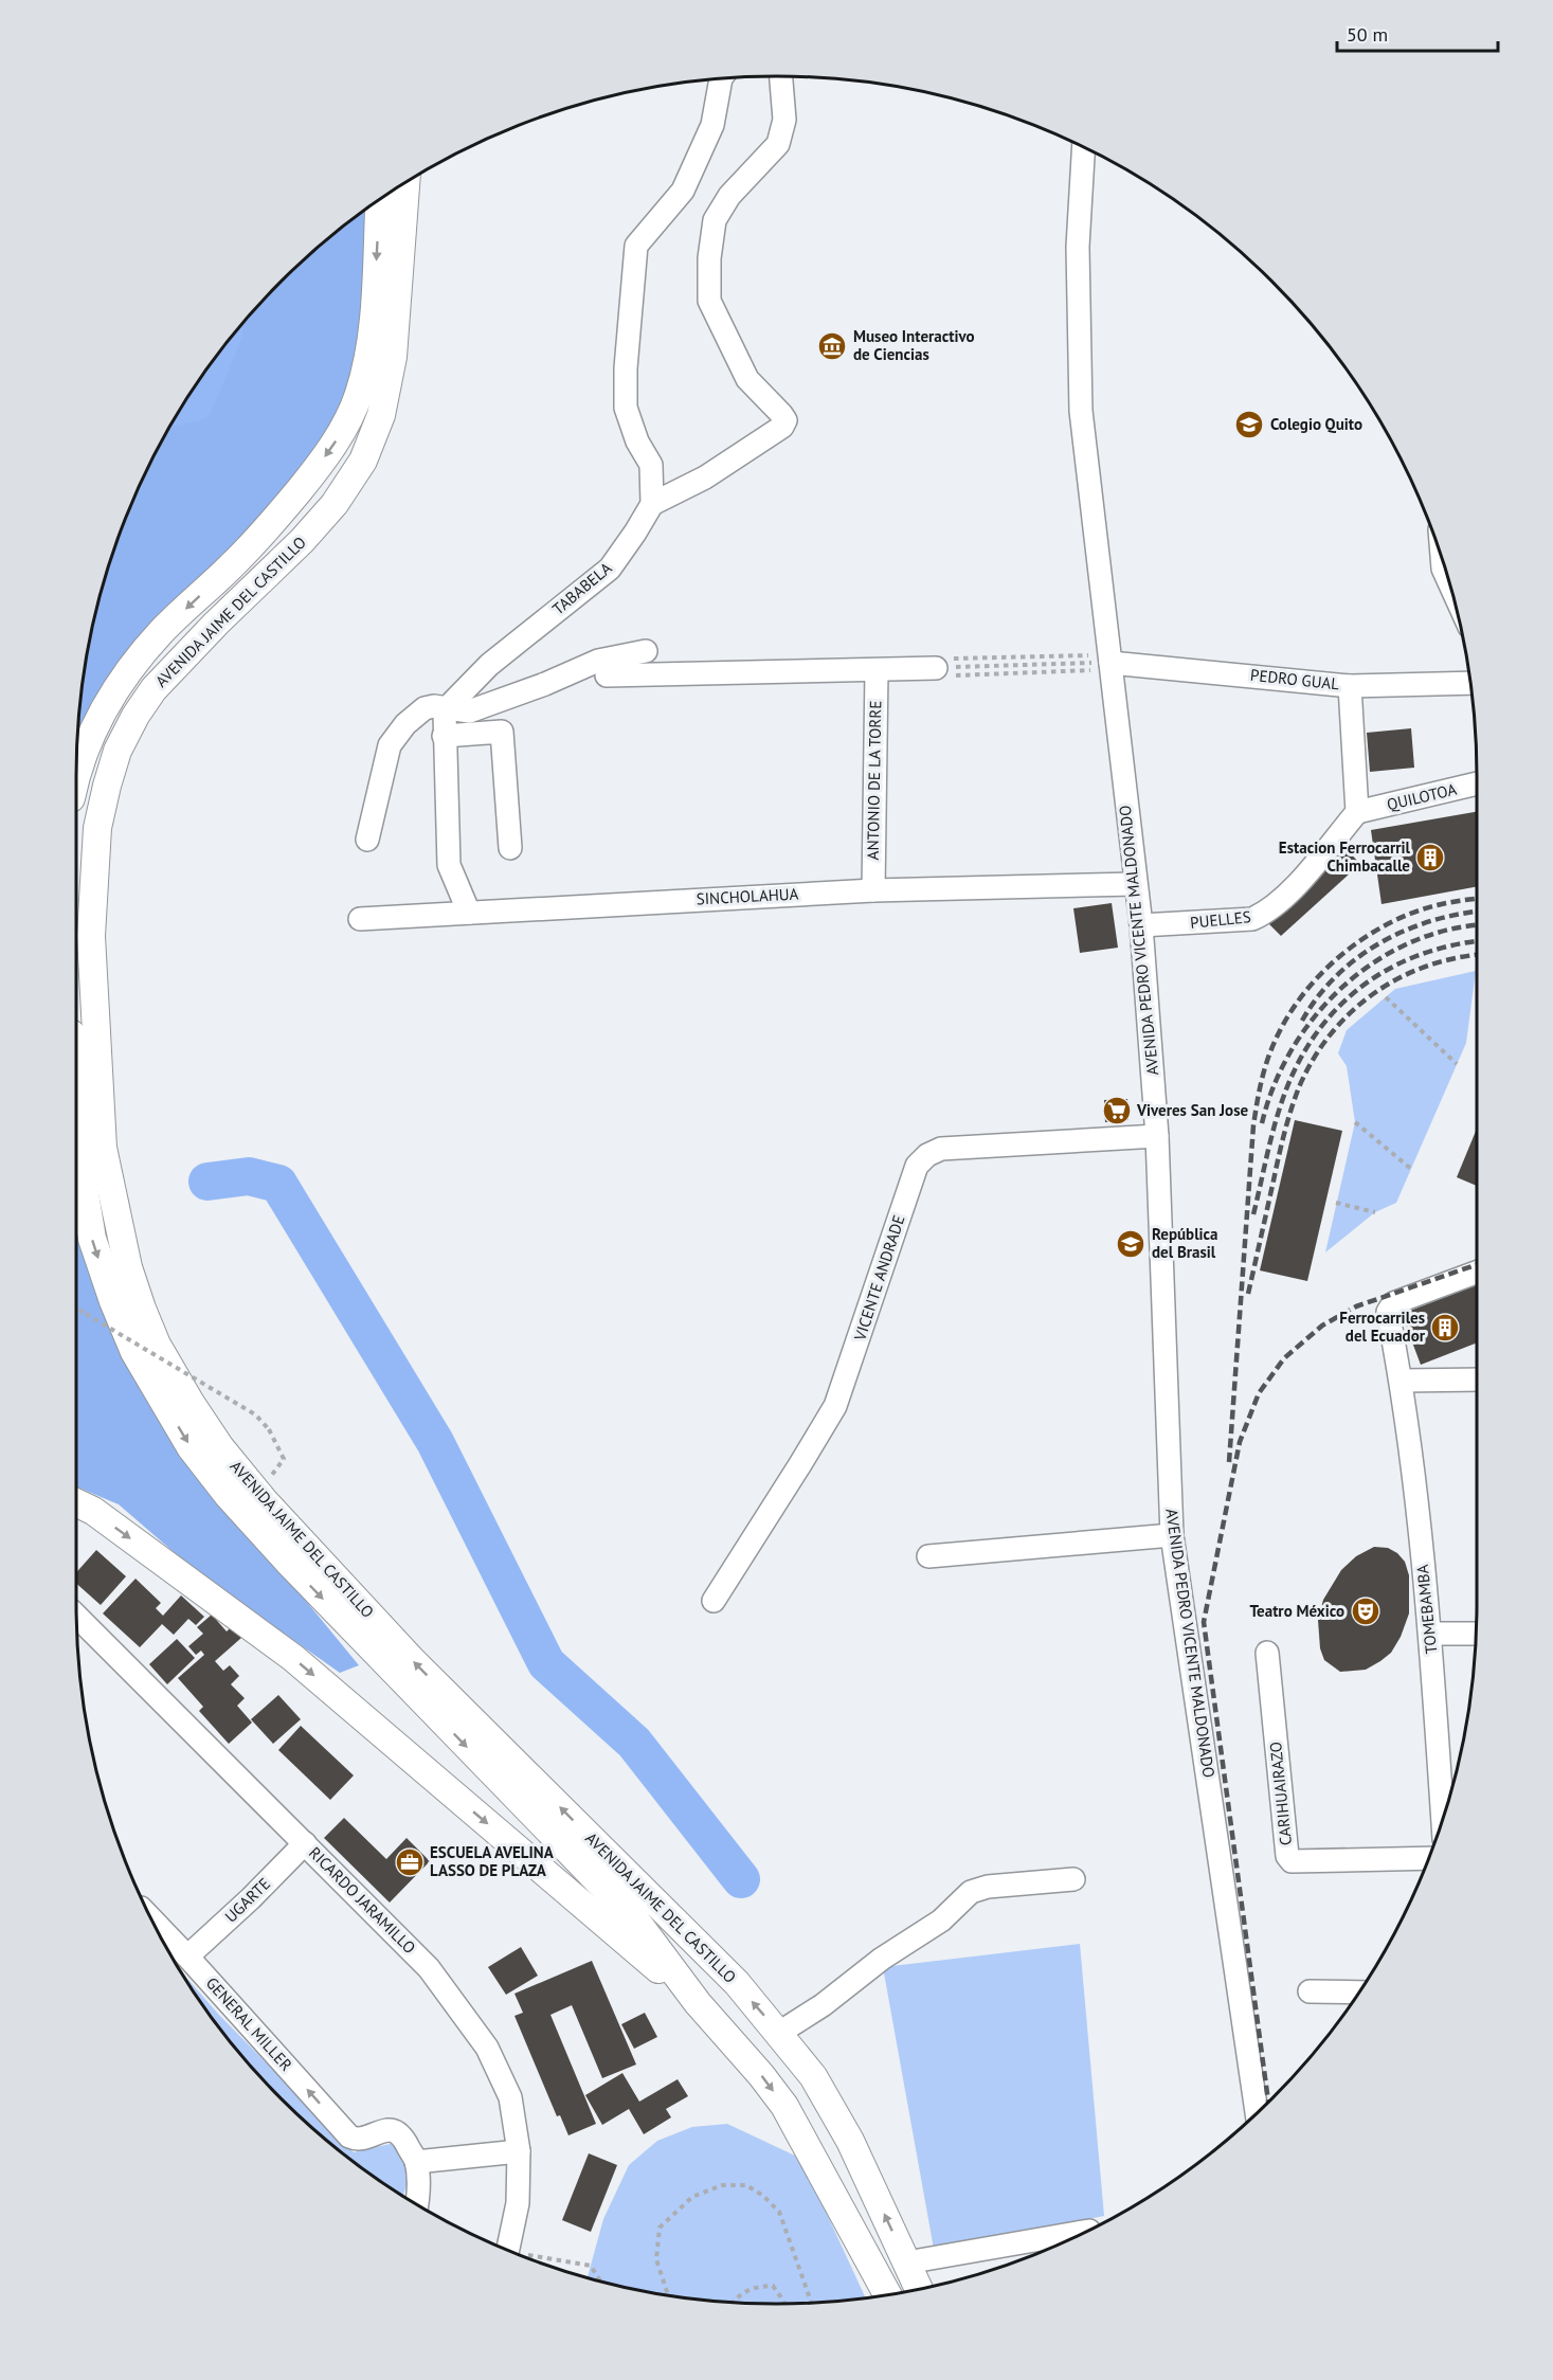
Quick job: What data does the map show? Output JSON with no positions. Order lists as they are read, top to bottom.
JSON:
{
  "streets": {
    "main road": ["AVENIDA JAIME DEL CASTILLO"],
    "street": [
      "TABABELA",
      "PEDRO GUAL",
      "ANTONIO DE LA TORRE",
      "QUILOTOA",
      "SINCHOLAHUA",
      "PUELLES",
      "AVENIDA PEDRO VICENTE MALDONADO",
      "VICENTE ANDRADE",
      "TOMEBAMBA",
      "CARIHUAIRAZO",
      "UGARTE",
      "RICARDO JARAMILLO",
      "GENERAL MILLER"
    ]
  },
  "crossings": [
    ["PEDRO GUAL", "AVENIDA PEDRO VICENTE MALDONADO"],
    ["ANTONIO DE LA TORRE", "SINCHOLAHUA"],
    ["QUILOTOA", "PUELLES"],
    ["SINCHOLAHUA", "AVENIDA PEDRO VICENTE MALDONADO"],
    ["PUELLES", "AVENIDA PEDRO VICENTE MALDONADO"],
    ["AVENIDA PEDRO VICENTE MALDONADO", "VICENTE ANDRADE"],
    ["UGARTE", "RICARDO JARAMILLO"],
    ["UGARTE", "GENERAL MILLER"]
  ],
  "one_way": ["GENERAL MILLER"],
  "places": {
    "museum": ["Museo Interactivo de Ciencias"],
    "school or university": ["Colegio Quito", "República del Brasil"],
    "building": ["Estacion Ferrocarril Chimbacalle", "Ferrocarriles del Ecuador"],
    "supermarket": ["Viveres San Jose"],
    "theatre": ["Teatro México"],
    "office": ["ESCUELA AVELINA LASSO DE PLAZA"]
  },
  "scale_bar": "50 m"
}
